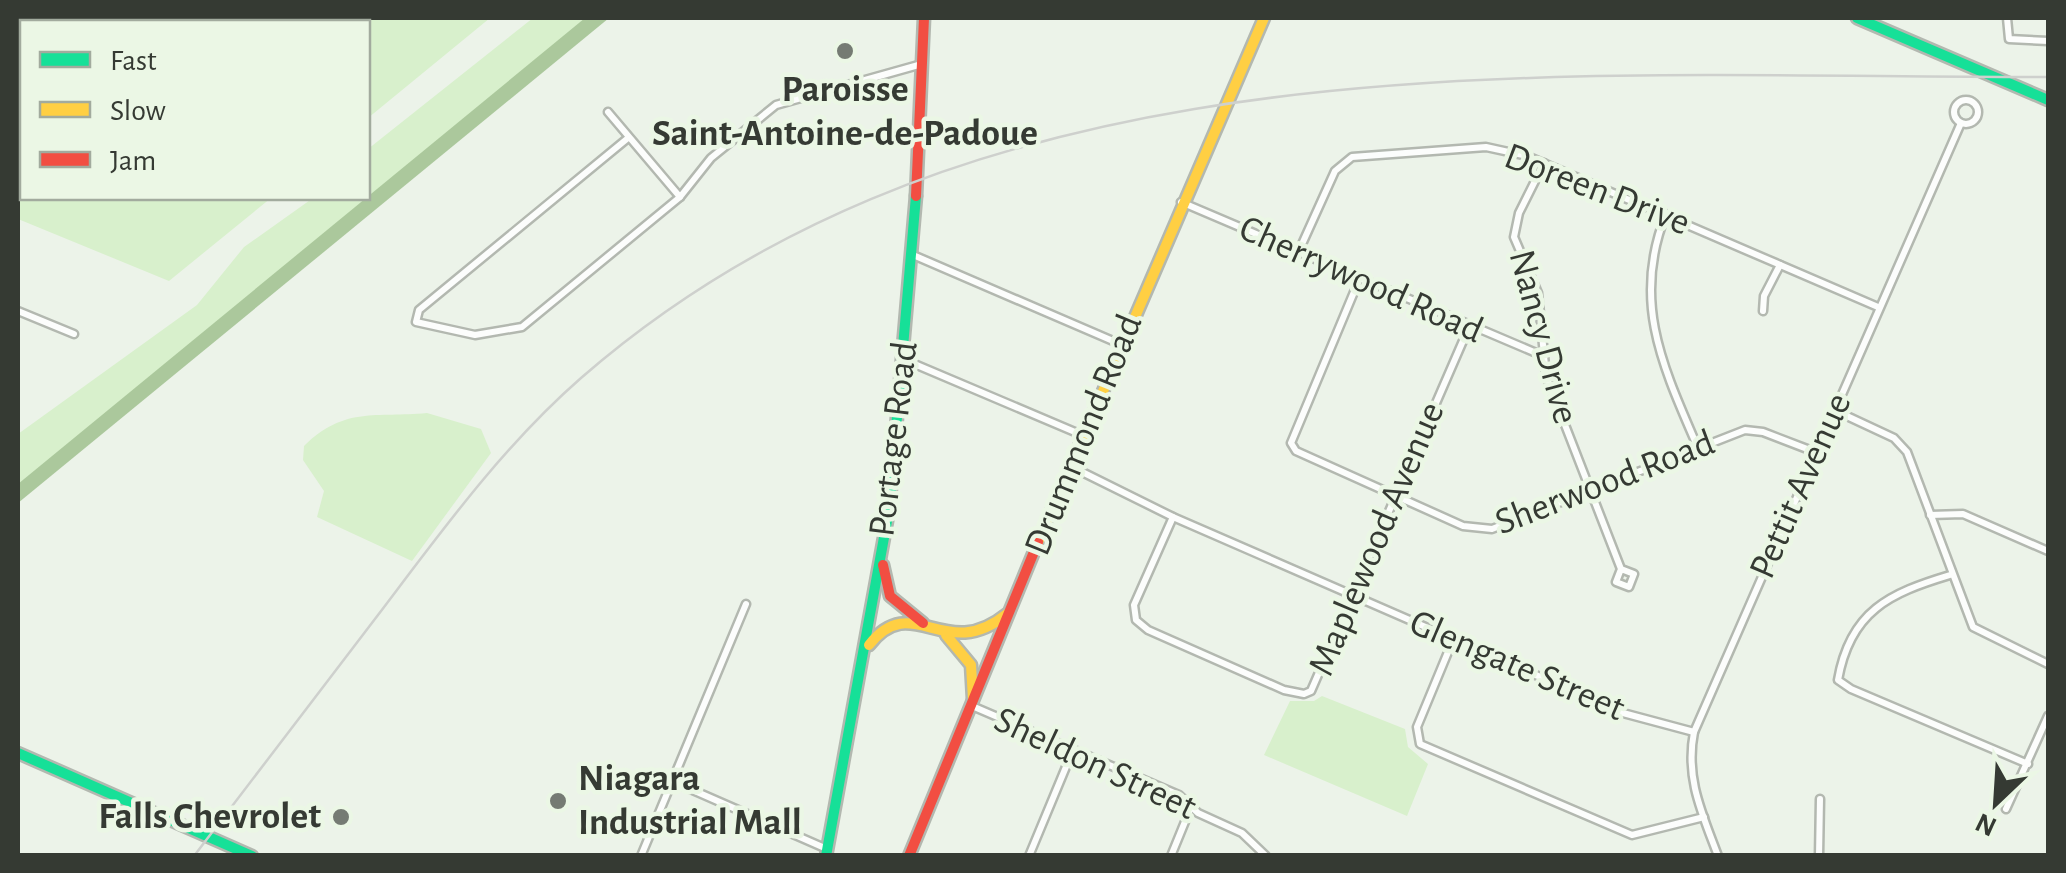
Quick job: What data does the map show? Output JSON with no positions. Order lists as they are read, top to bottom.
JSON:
{
  "streets": {
    "main road": ["Drummond Road", "Portage Road"],
    "street": [
      "Doreen Drive",
      "Cherrywood Road",
      "Nancy Drive",
      "Sherwood Road",
      "Pettit Avenue",
      "Maplewood Avenue",
      "Glengate Street",
      "Sheldon Street"
    ]
  },
  "crossings": [
    ["Doreen Drive", "Cherrywood Road"],
    ["Doreen Drive", "Nancy Drive"],
    ["Doreen Drive", "Pettit Avenue"],
    ["Cherrywood Road", "Nancy Drive"],
    ["Cherrywood Road", "Drummond Road"],
    ["Cherrywood Road", "Sherwood Road"],
    ["Cherrywood Road", "Maplewood Avenue"],
    ["Nancy Drive", "Sherwood Road"],
    ["Drummond Road", "Glengate Street"],
    ["Drummond Road", "Sheldon Street"],
    ["Sherwood Road", "Pettit Avenue"],
    ["Sherwood Road", "Maplewood Avenue"],
    ["Pettit Avenue", "Glengate Street"],
    ["Maplewood Avenue", "Glengate Street"]
  ],
  "places": ["Paroisse Saint-Antoine-de-Padoue", "Niagara Industrial Mall", "Falls Chevrolet"],
  "legend": ["Fast", "Slow", "Jam"],
  "north": "bottom left"
}
